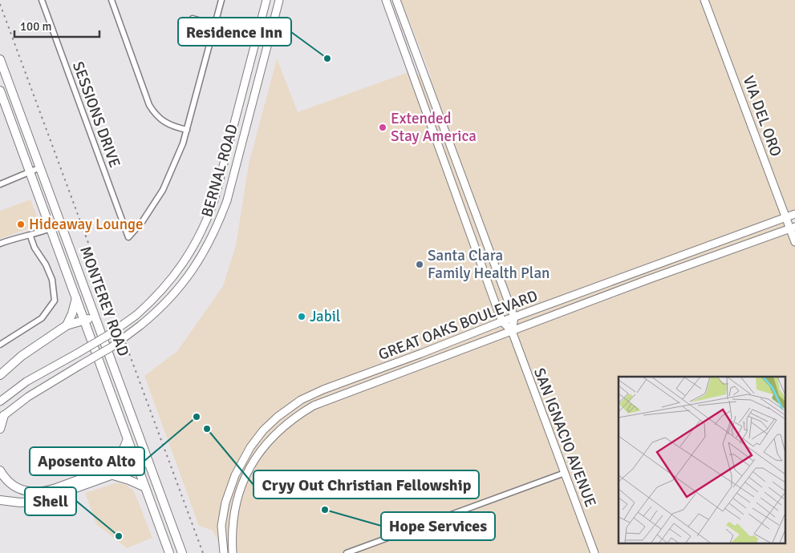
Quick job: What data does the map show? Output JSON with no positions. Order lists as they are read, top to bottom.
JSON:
{
  "streets": {
    "main road": [
      "VIA DEL ORO",
      "BERNAL ROAD",
      "MONTEREY ROAD",
      "GREAT OAKS BOULEVARD",
      "SAN IGNACIO AVENUE"
    ],
    "street": ["SESSIONS DRIVE"]
  },
  "crossings": [
    ["VIA DEL ORO", "GREAT OAKS BOULEVARD"],
    ["GREAT OAKS BOULEVARD", "SAN IGNACIO AVENUE"]
  ],
  "places": [
    "Residence Inn",
    "Extended Stay America",
    "Hideaway Lounge",
    "Santa Clara Family Health Plan",
    "Jabil",
    "Aposento Alto",
    "Cryy Out Christian Fellowship",
    "Hope Services",
    "Shell"
  ],
  "scale_bar": "100 m"
}
